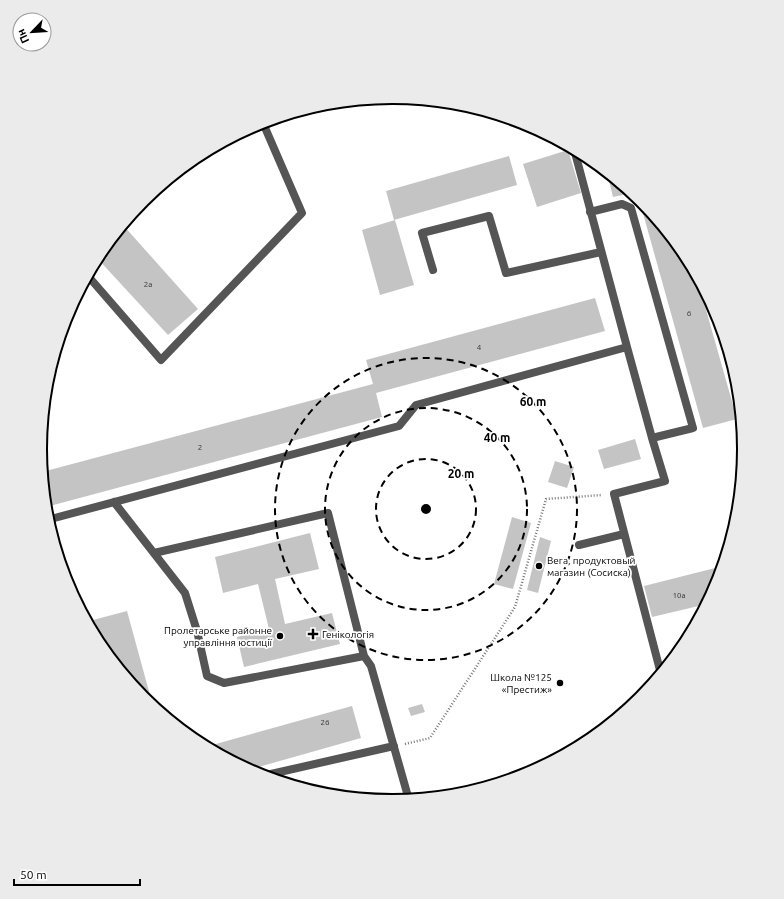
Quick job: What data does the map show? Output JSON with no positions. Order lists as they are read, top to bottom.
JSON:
{
  "places": {
    "other": ["Вега, продуктовый магазин (Сосиска)", "Пролетарське районне управління юстиції", "Школа №125 «Престиж»"],
    "health": ["Генікологія"]
  },
  "house_numbers": [
    "2а",
    "6",
    "4",
    "2",
    "10а",
    "26"
  ],
  "scale_bar": "50 m",
  "north": "bottom left",
  "rings": ["60 m", "40 m", "20 m"]
}
